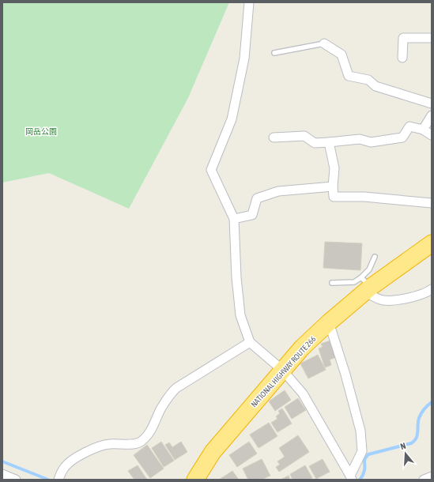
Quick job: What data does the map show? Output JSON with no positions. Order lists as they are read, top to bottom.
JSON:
{
  "streets": {
    "highway": ["NATIONAL HIGHWAY ROUTE 266"]
  },
  "parks": ["岡岳公園"],
  "north": "top"
}
